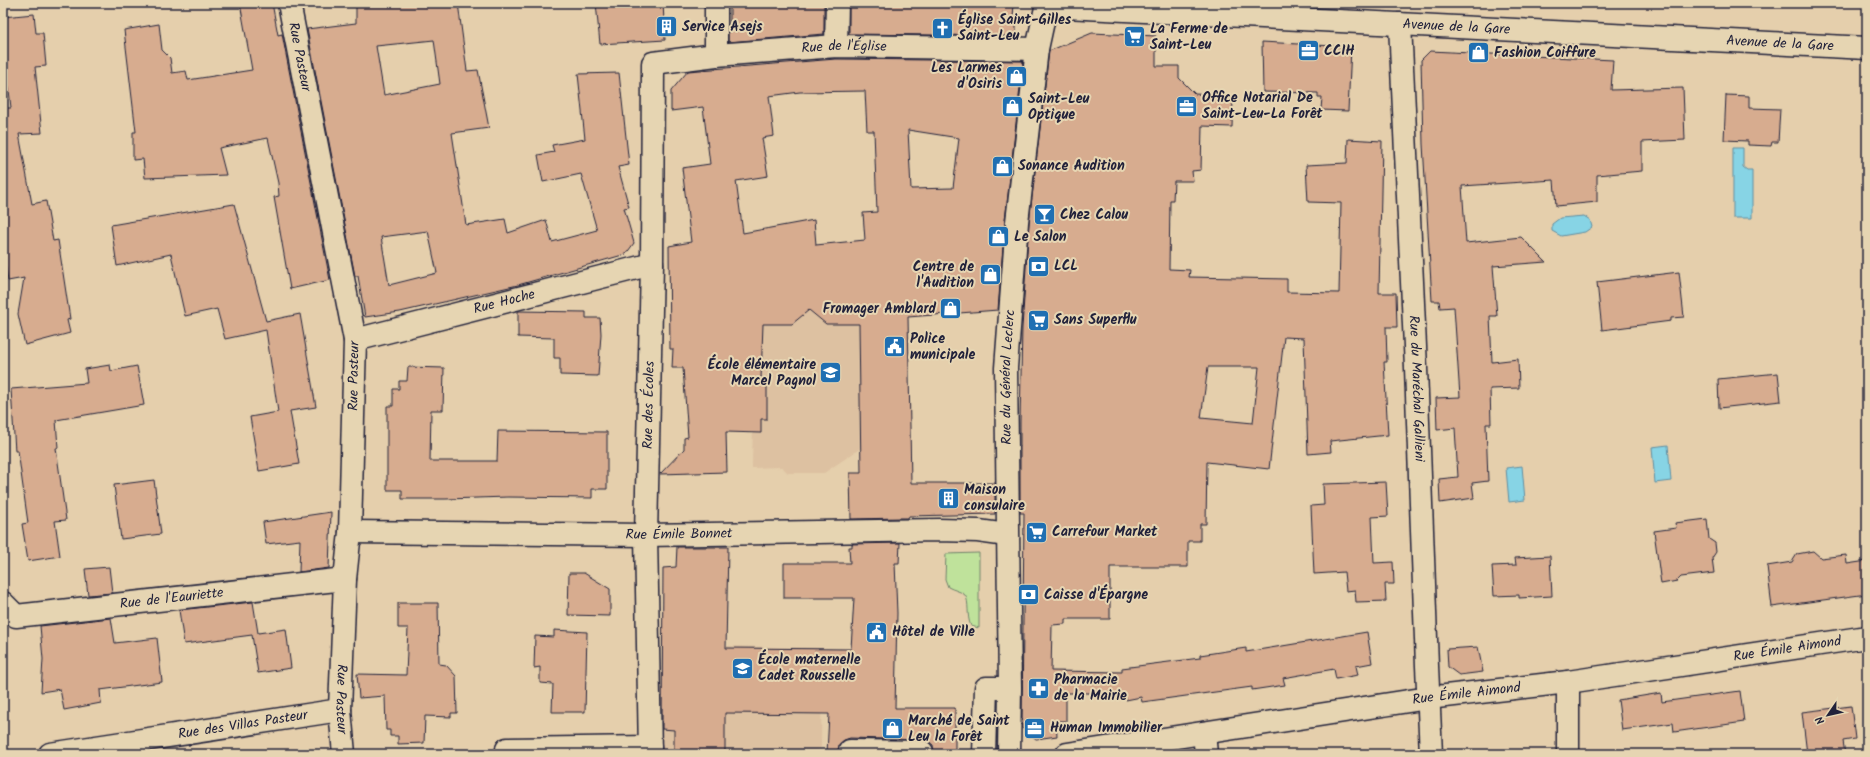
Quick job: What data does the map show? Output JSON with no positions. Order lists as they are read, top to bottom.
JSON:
{
  "streets": {
    "street": [
      "Avenue de la Gare",
      "Rue de l'Église",
      "Rue Pasteur",
      "Rue Hoche",
      "Rue du Général Leclerc",
      "Rue du Maréchal Gallieni",
      "Rue des Écoles",
      "Rue Émile Bonnet",
      "Rue de l'Eauriette",
      "Rue Émile Aimond",
      "Rue des Villas Pasteur"
    ]
  },
  "crossings": [
    ["Avenue de la Gare", "Rue du Général Leclerc"],
    ["Avenue de la Gare", "Rue du Maréchal Gallieni"],
    ["Rue de l'Église", "Rue du Général Leclerc"],
    ["Rue de l'Église", "Rue des Écoles"],
    ["Rue Pasteur", "Rue Hoche"],
    ["Rue Pasteur", "Rue Émile Bonnet"],
    ["Rue Pasteur", "Rue de l'Eauriette"],
    ["Rue Pasteur", "Rue des Villas Pasteur"],
    ["Rue Hoche", "Rue des Écoles"],
    ["Rue du Général Leclerc", "Rue Émile Bonnet"],
    ["Rue du Maréchal Gallieni", "Rue Émile Aimond"],
    ["Rue des Écoles", "Rue Émile Bonnet"]
  ],
  "places": {
    "building": ["Service Asejs", "Maison consulaire"],
    "church": ["Église Saint-Gilles Saint-Leu"],
    "supermarket": ["La Ferme de Saint-Leu", "Sans Superflu", "Carrefour Market"],
    "office": ["CCIH", "Office Notarial De Saint-Leu-La Forêt", "Human Immobilier"],
    "shop": [
      "Fashion Coiffure",
      "Les Larmes d'Osiris",
      "Saint-Leu Optique",
      "Sonance Audition",
      "Le Salon",
      "Centre de l'Audition",
      "Fromager Amblard",
      "Marché de Saint Leu la Forêt"
    ],
    "bar": ["Chez Calou"],
    "bank": ["LCL", "Caisse d'Épargne"],
    "public building": ["Police municipale", "Hôtel de Ville"],
    "school or university": ["École élémentaire Marcel Pagnol", "École maternelle Cadet Rousselle"],
    "pharmacy": ["Pharmacie de la Mairie"]
  },
  "north": "bottom left"
}
